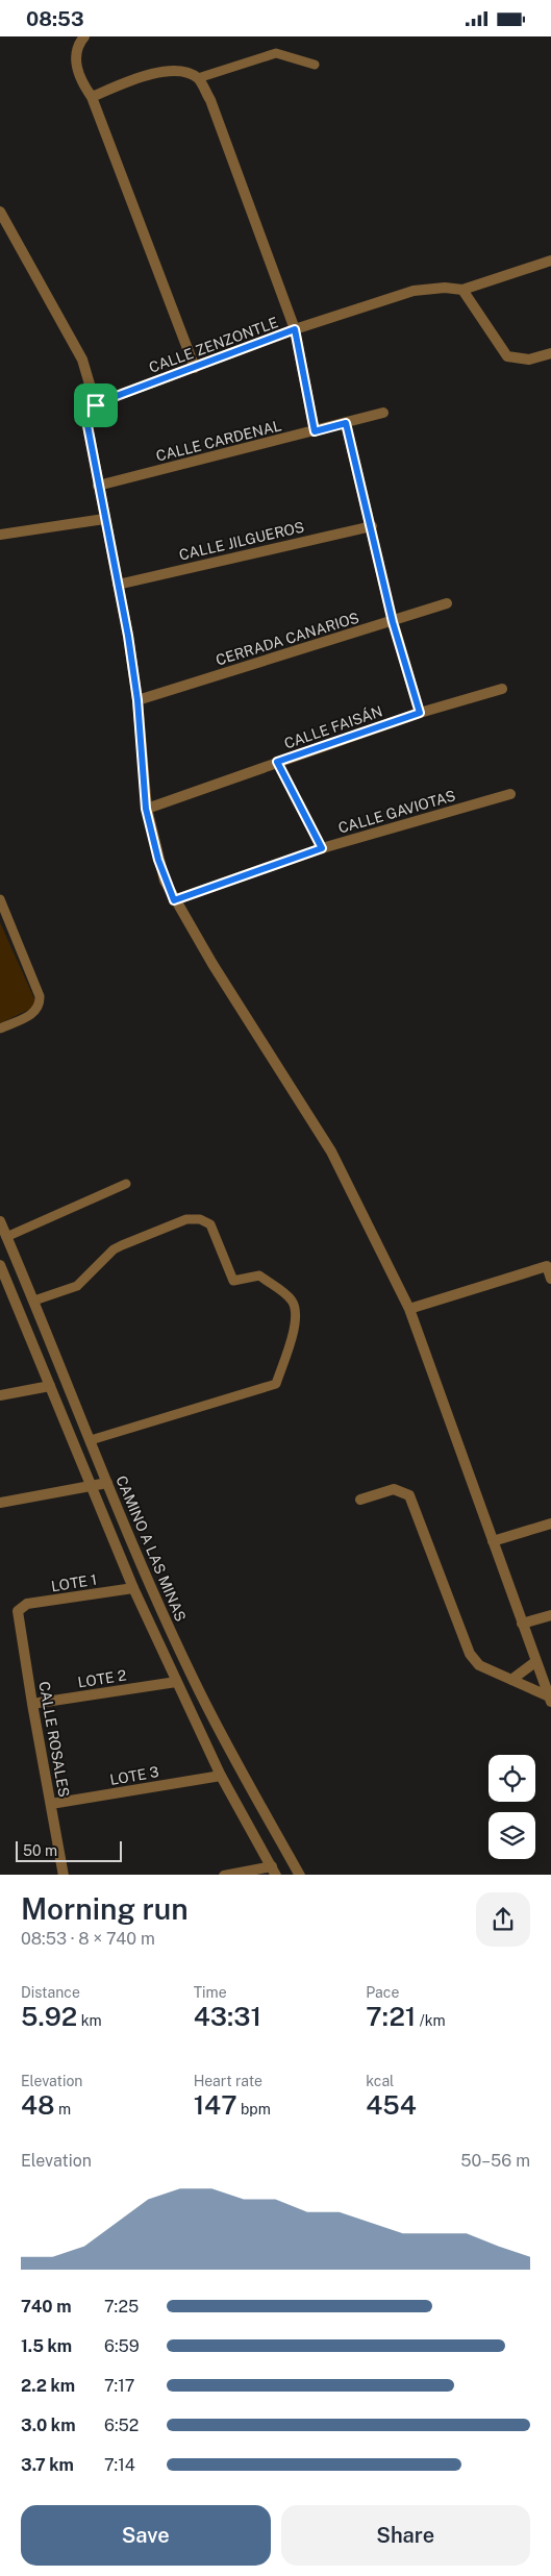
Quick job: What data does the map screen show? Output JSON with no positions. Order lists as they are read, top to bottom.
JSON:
{
  "streets": {
    "street": [
      "CALLE ZENZONTLE",
      "CALLE CARDENAL",
      "CALLE JILGUEROS",
      "CERRADA CANARIOS",
      "CALLE FAISÁN",
      "CALLE GAVIOTAS",
      "CAMINO A LAS MINAS",
      "LOTE 1",
      "LOTE 2",
      "CALLE ROSALES",
      "LOTE 3"
    ]
  },
  "crossings": [
    ["CAMINO A LAS MINAS", "LOTE 1"],
    ["CAMINO A LAS MINAS", "LOTE 2"],
    ["CAMINO A LAS MINAS", "LOTE 3"],
    ["LOTE 1", "CALLE ROSALES"],
    ["LOTE 2", "CALLE ROSALES"],
    ["CALLE ROSALES", "LOTE 3"]
  ],
  "scale_bar": "50 m",
  "page": {
    "status": "08:53",
    "scale": "50 m",
    "heading": ["Morning run", "08:53 · 8 × 740 m"],
    "stats": [
      ["Distance", "5.92 km"],
      ["Time", "43:31"],
      ["Pace", "7:21 /km"],
      ["Elevation", "48 m"],
      ["Heart rate", "147 bpm"],
      ["kcal", "454"]
    ],
    "chart": ["Elevation", "50–56 m"],
    "list": [
      {
        "name": "740 m",
        "note": "7:25"
      },
      {
        "name": "1.5 km",
        "note": "6:59"
      },
      {
        "name": "2.2 km",
        "note": "7:17"
      },
      {
        "name": "3.0 km",
        "note": "6:52"
      },
      {
        "name": "3.7 km",
        "note": "7:14"
      }
    ],
    "buttons": ["Save", "Share"]
  }
}
